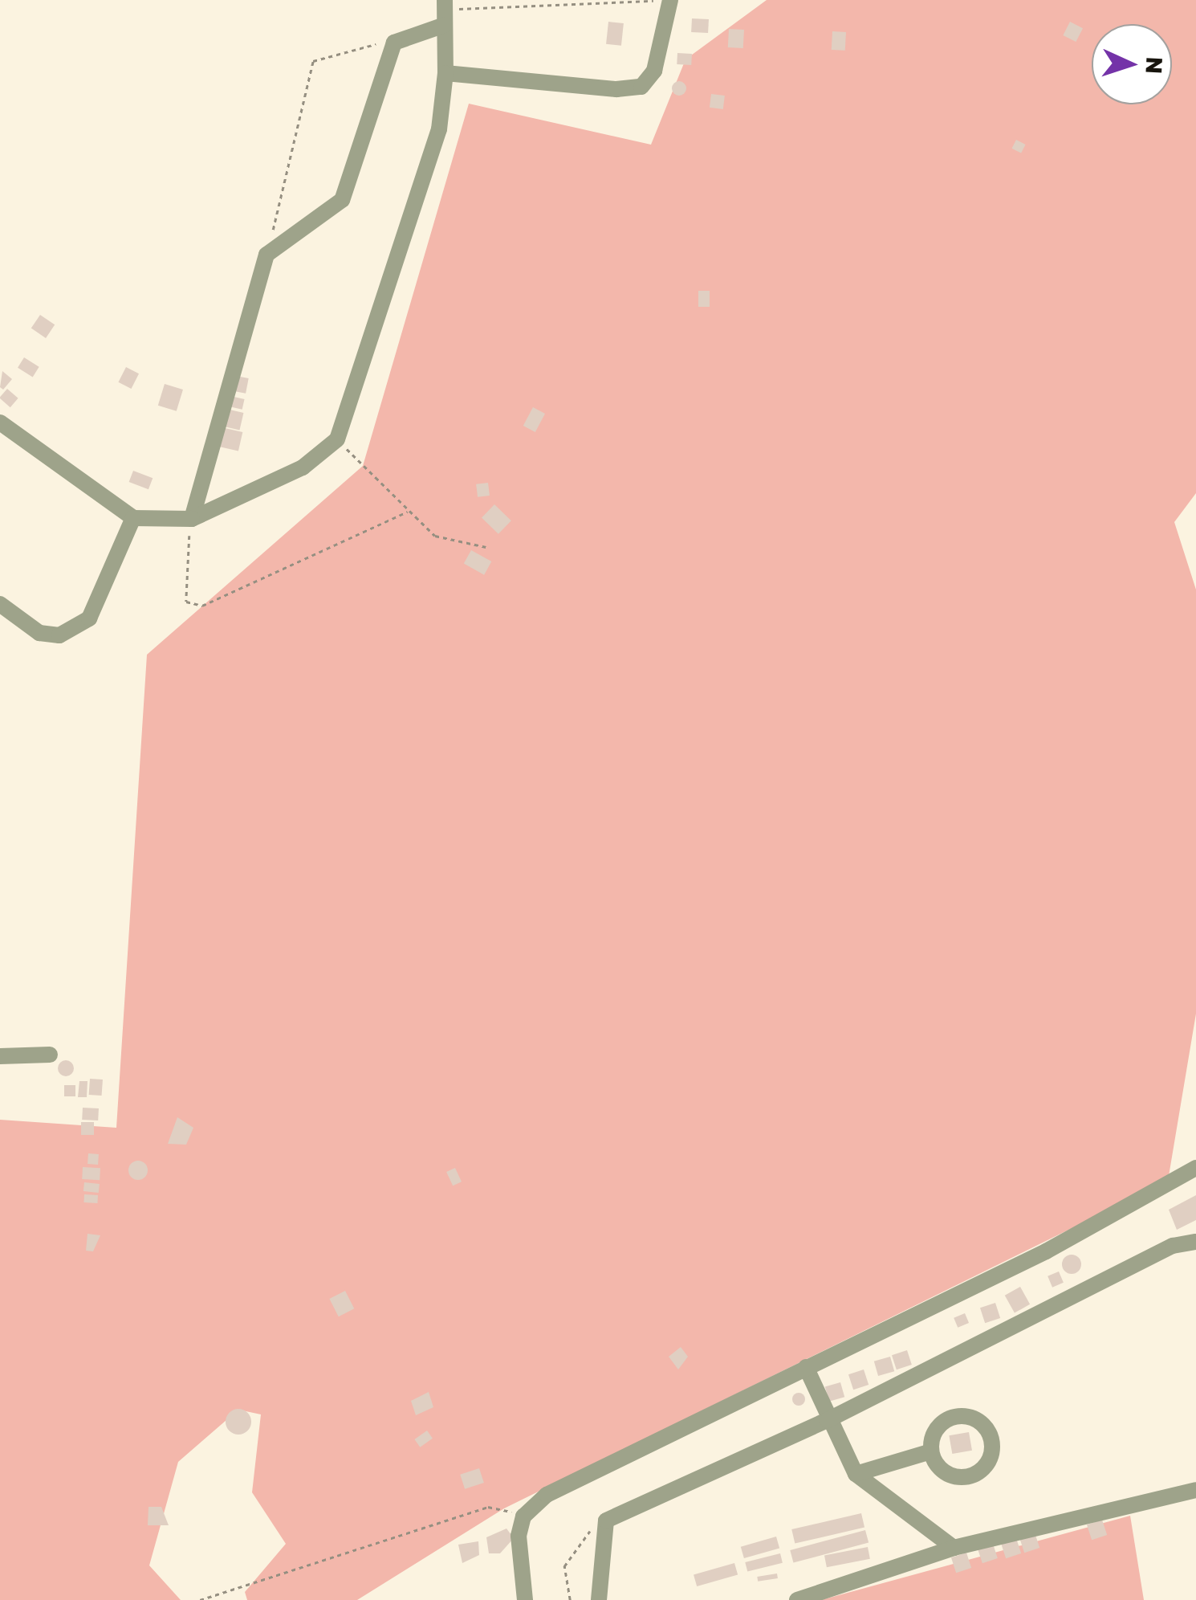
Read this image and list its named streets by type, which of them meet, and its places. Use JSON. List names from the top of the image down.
{
  "north": "right"
}
